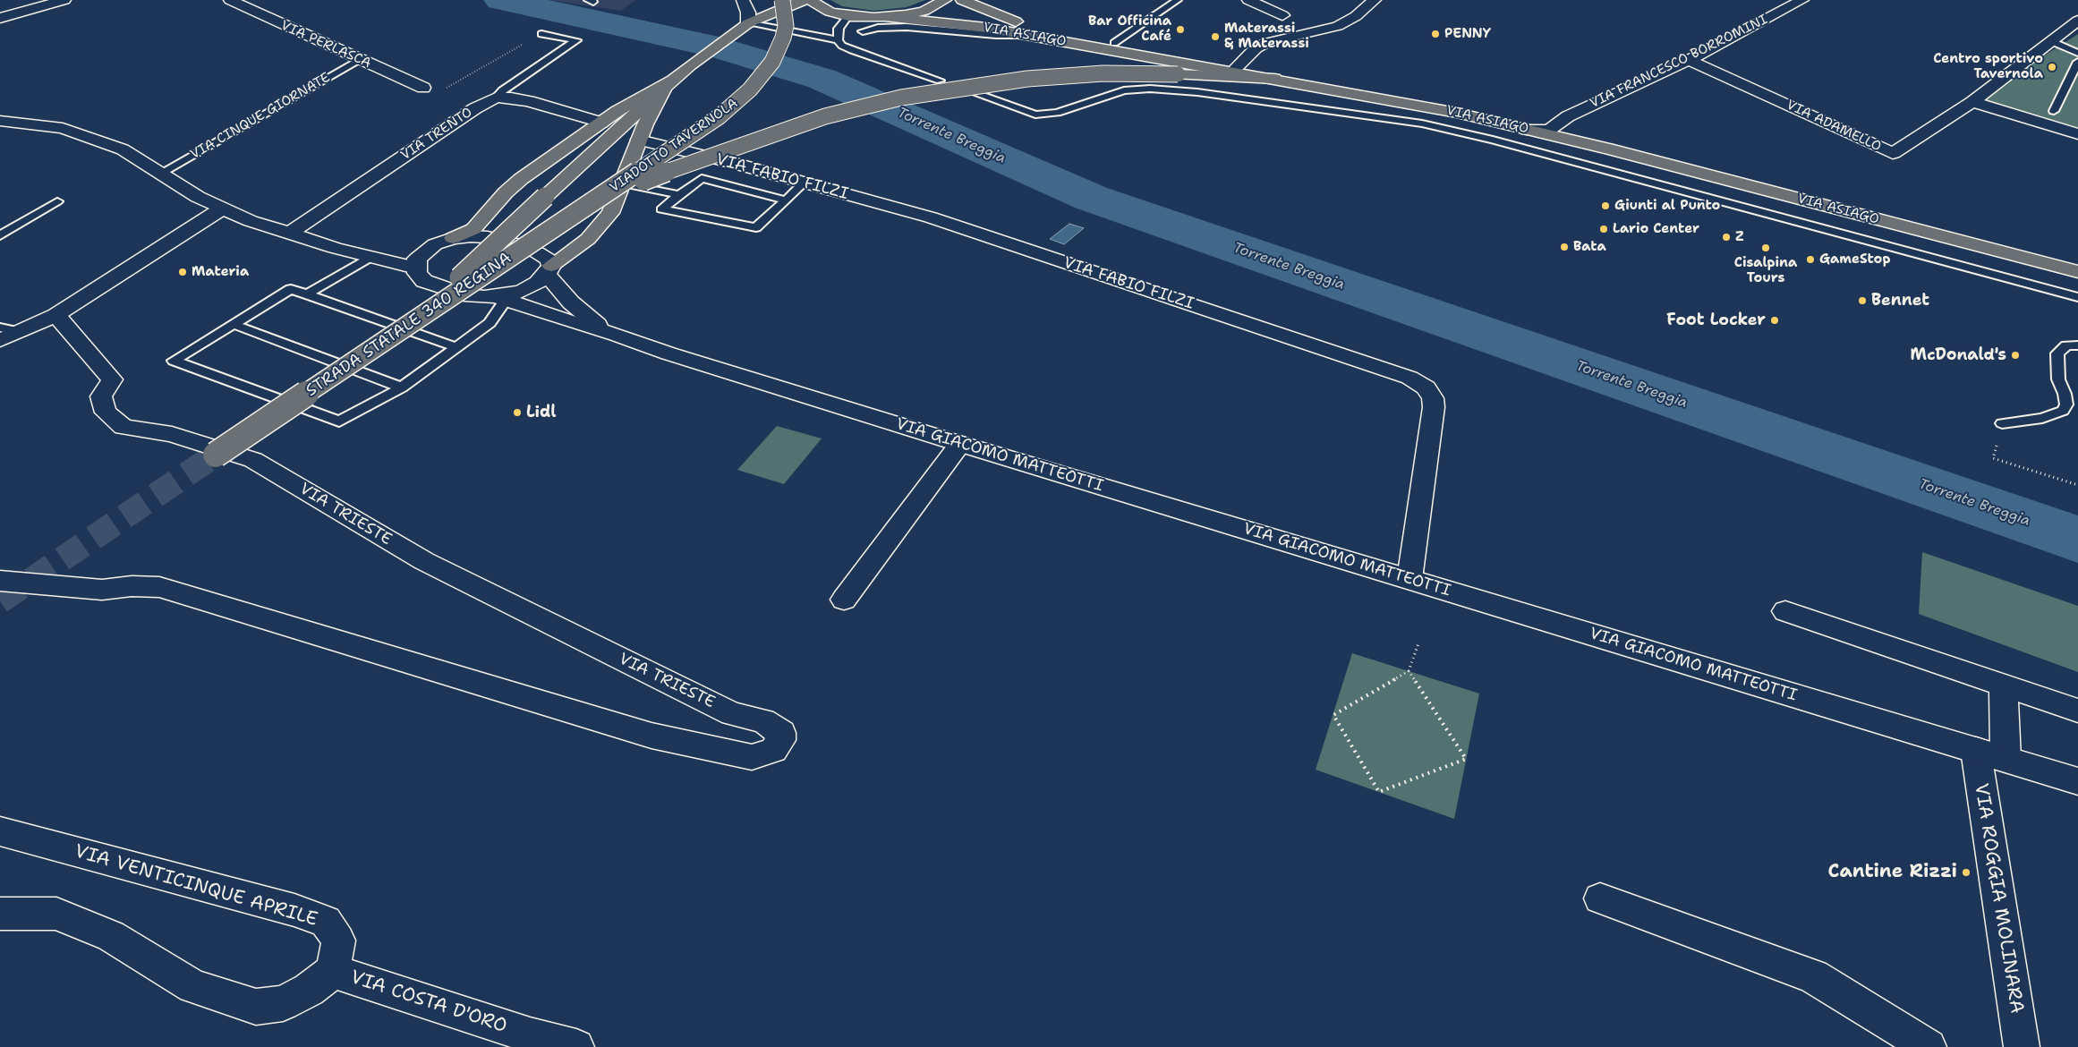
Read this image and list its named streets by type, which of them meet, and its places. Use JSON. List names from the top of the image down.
{
  "streets": {
    "main road": ["VIA ASIAGO", "VIADOTTO TAVERNOLA", "STRADA STATALE 340 REGINA"],
    "street": [
      "VIA PERLASCA",
      "VIA FRANCESCO BORROMINI",
      "VIA ADAMELLO",
      "VIA TRENTO",
      "VIA FABIO FILZI",
      "VIA GIACOMO MATTEOTTI",
      "VIA TRIESTE",
      "VIA VENTICINQUE APRILE",
      "VIA ROGGIA MOLINARA",
      "VIA COSTA D'ORO"
    ],
    "lane": ["VIA CINQUE GIORNATE"]
  },
  "crossings": [
    ["VIA ASIAGO", "VIA FRANCESCO BORROMINI"],
    ["VIA PERLASCA", "VIA CINQUE GIORNATE"],
    ["VIA FRANCESCO BORROMINI", "VIA ADAMELLO"],
    ["VIADOTTO TAVERNOLA", "STRADA STATALE 340 REGINA"],
    ["VIA FABIO FILZI", "VIA GIACOMO MATTEOTTI"],
    ["VIA GIACOMO MATTEOTTI", "VIA ROGGIA MOLINARA"],
    ["VIA VENTICINQUE APRILE", "VIA COSTA D'ORO"]
  ],
  "water": ["Torrente Breggia"],
  "places": [
    "Bar Officina Café",
    "PENNY",
    "Materassi & Materassi",
    "Centro sportivo Tavernola",
    "Giunti al Punto",
    "Lario Center",
    "Z",
    "Bata",
    "Cisalpina Tours",
    "GameStop",
    "Materia",
    "Bennet",
    "Foot Locker",
    "McDonald's",
    "Lidl",
    "Cantine Rizzi"
  ]
}
